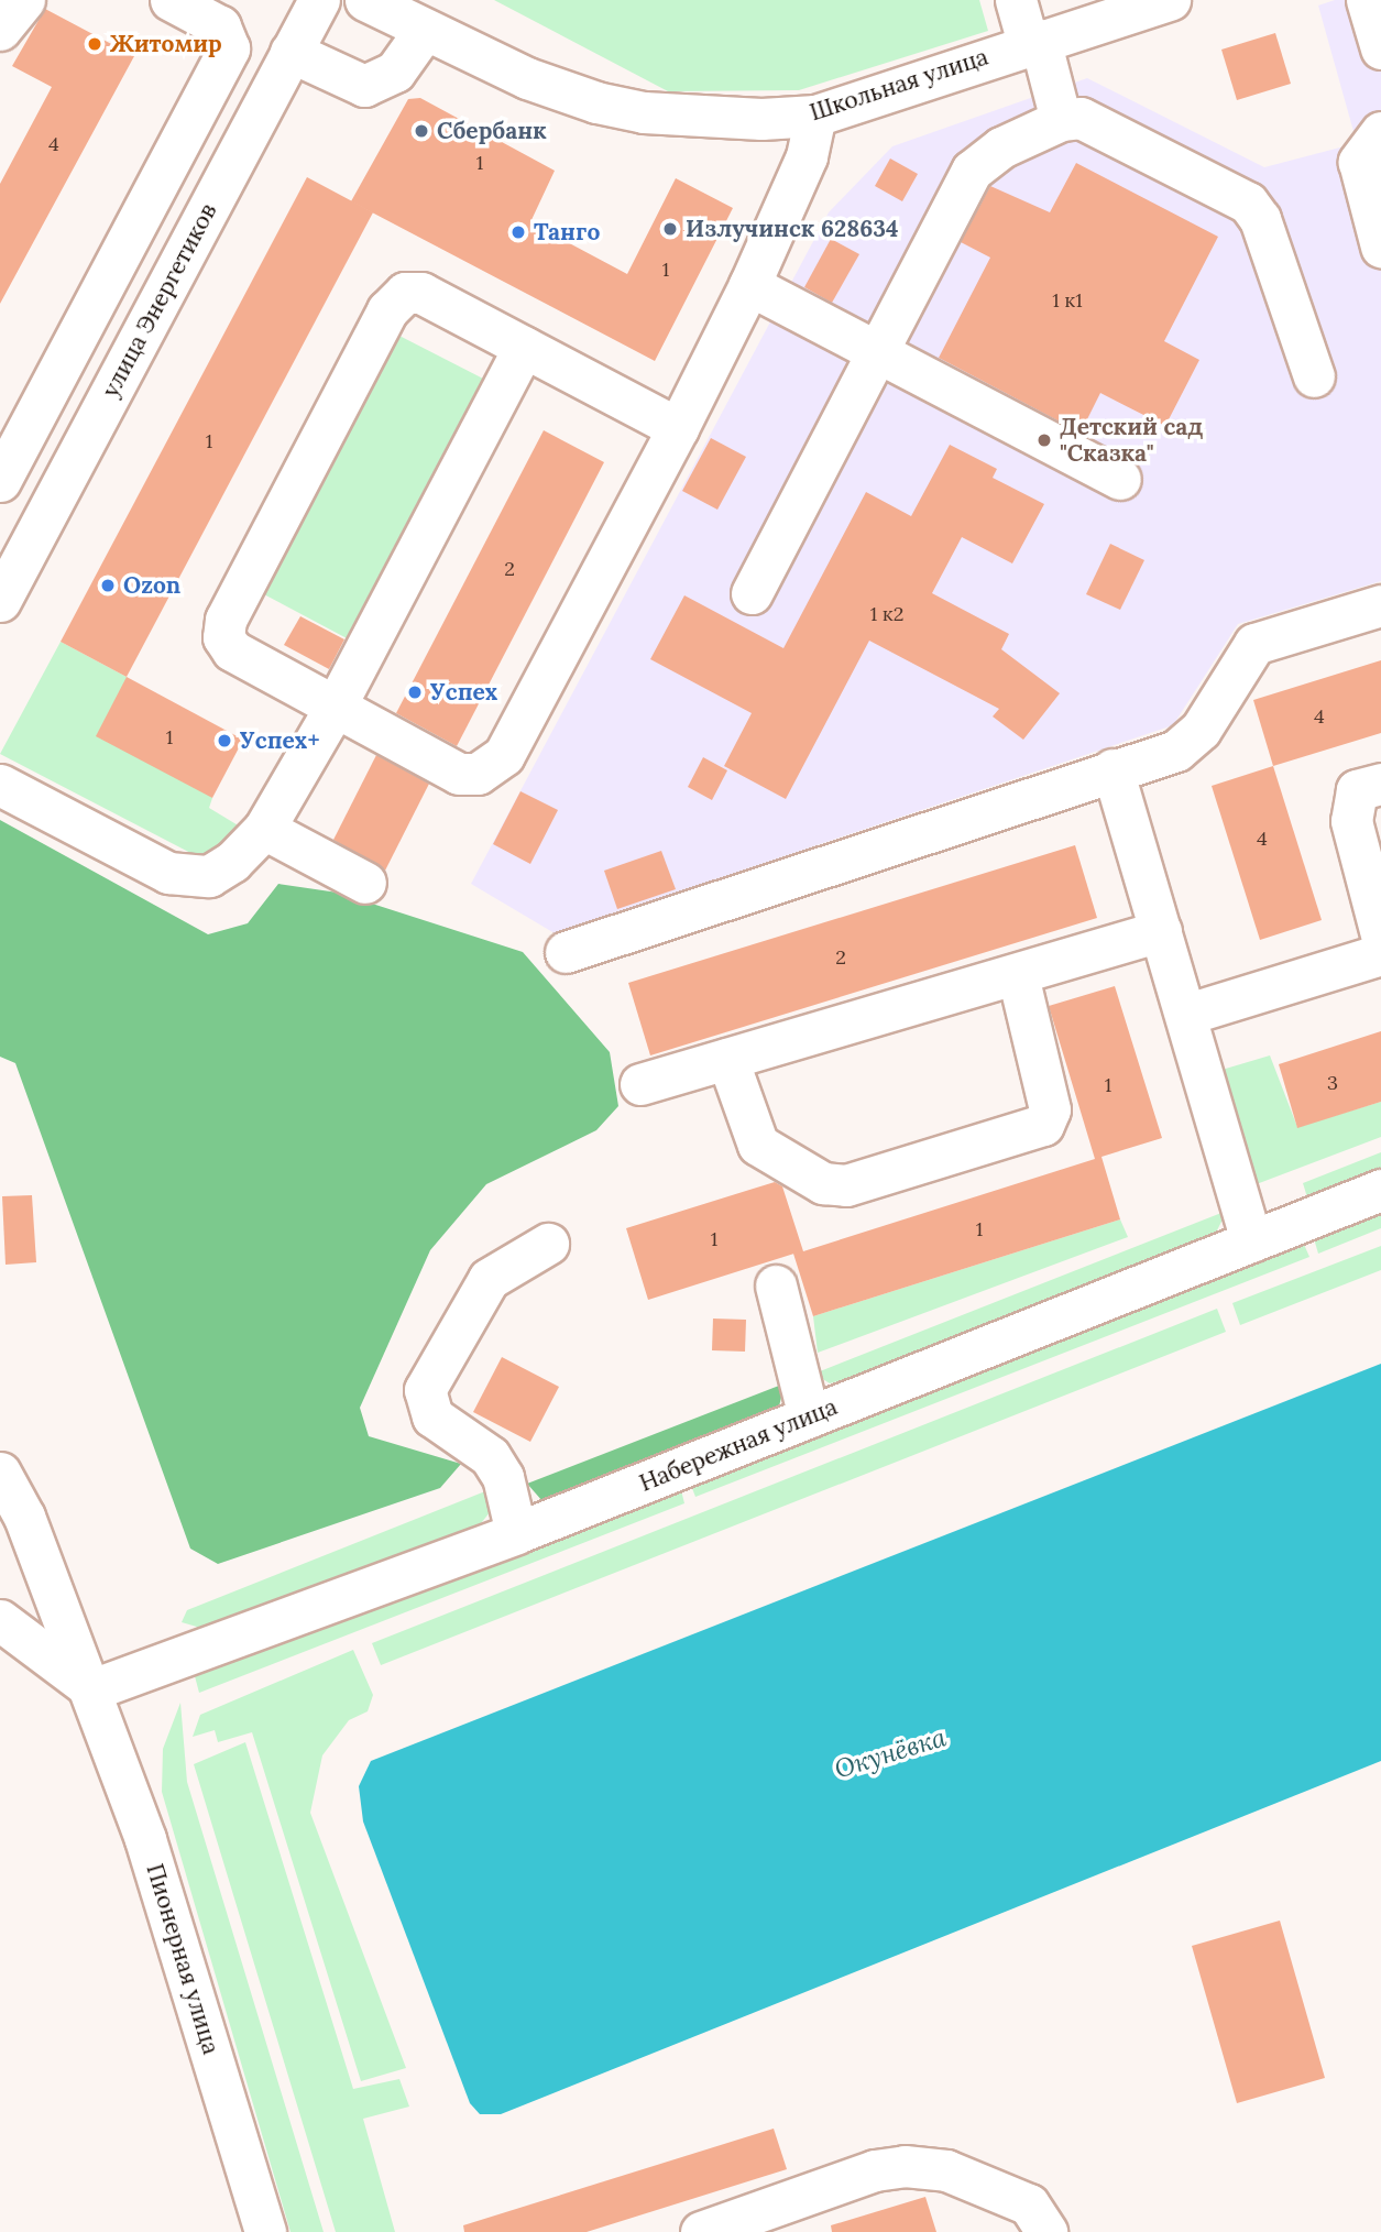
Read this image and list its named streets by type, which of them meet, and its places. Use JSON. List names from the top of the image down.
{
  "streets": {
    "street": [
      "Школьная улица",
      "улица Энергетиков",
      "Набережная улица",
      "Пионерная улица"
    ]
  },
  "crossings": [
    ["Набережная улица", "Пионерная улица"]
  ],
  "water": ["Окунёвка"],
  "places": [
    "Житомир",
    "Сбербанк",
    "Излучинск 628634",
    "Танго",
    "Детский сад \"Сказка\"",
    "Ozon",
    "Успех",
    "Успех+"
  ],
  "house_numbers": [
    "4",
    "1",
    "1",
    "1 к1",
    "1",
    "2",
    "1 к2",
    "4",
    "1",
    "4",
    "2",
    "3",
    "1",
    "1",
    "1"
  ]
}
